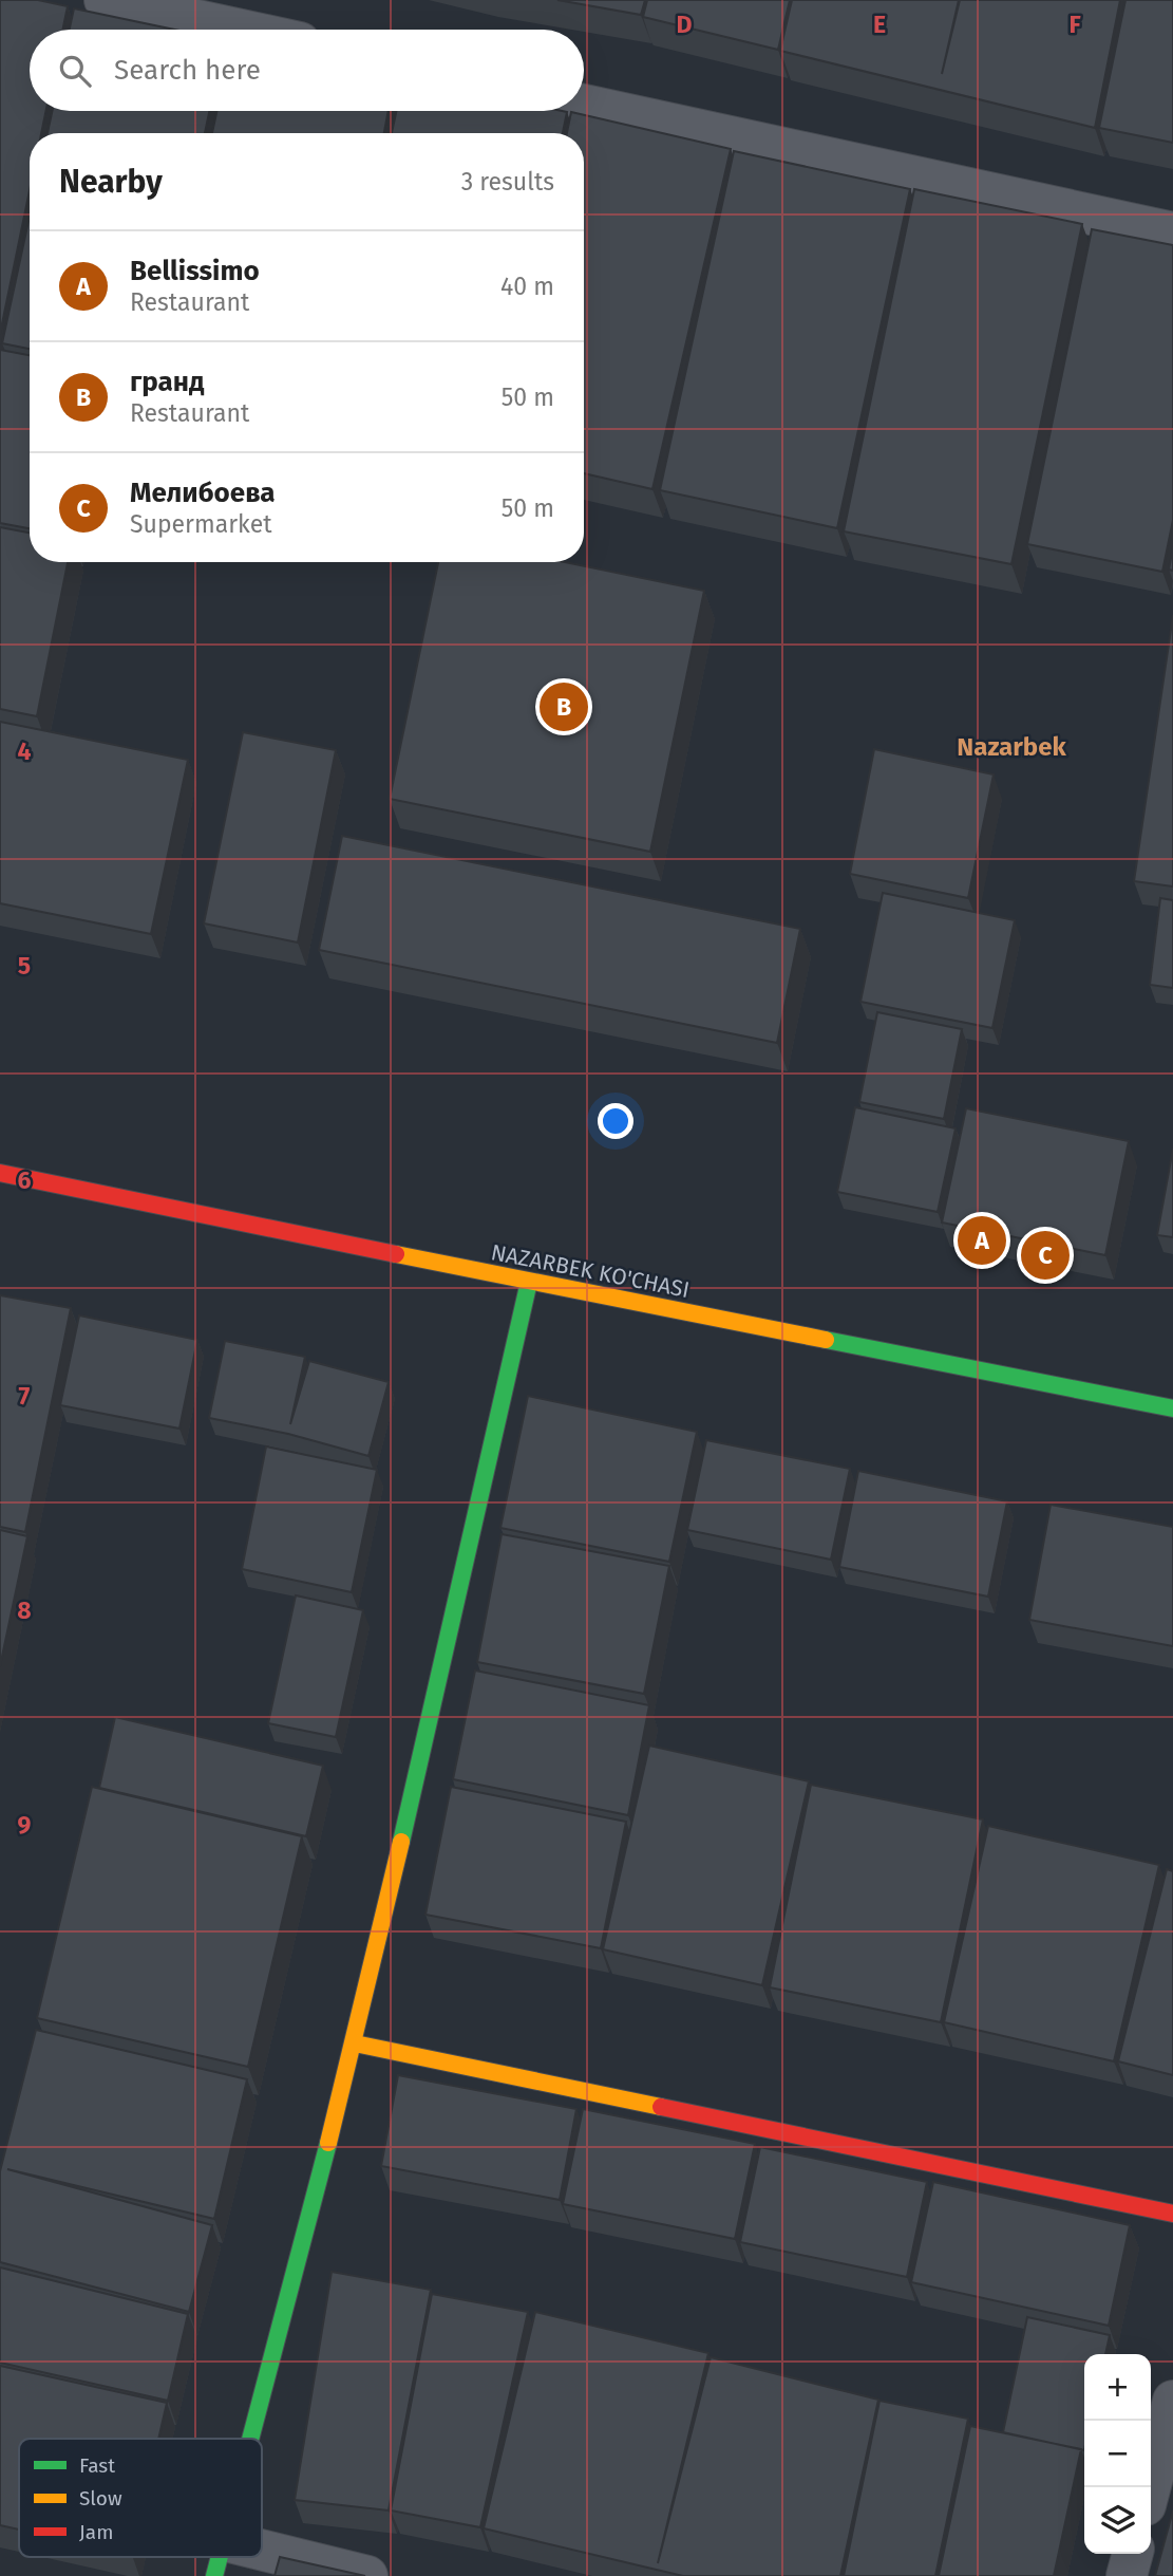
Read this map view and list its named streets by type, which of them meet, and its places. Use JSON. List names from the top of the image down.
{
  "streets": {
    "street": ["NAZARBEK KO'CHASI"]
  },
  "districts": ["Nazarbek"],
  "legend": ["Fast", "Slow", "Jam"],
  "page": {
    "search": "Search here",
    "heading": ["Nearby", "3 results"],
    "list": [
      {
        "mark": "A",
        "name": "Bellissimo",
        "note": "Restaurant",
        "value": "40 m"
      },
      {
        "mark": "B",
        "name": "гранд",
        "note": "Restaurant",
        "value": "50 m"
      },
      {
        "mark": "C",
        "name": "Мелибоева",
        "note": "Supermarket",
        "value": "50 m"
      }
    ],
    "pins": ["B", "A", "C"],
    "map_buttons": ["+", "−"]
  },
  "grid": {
    "columns": ["D", "E", "F"],
    "rows": [
      "4",
      "5",
      "6",
      "7",
      "8",
      "9"
    ]
  }
}
